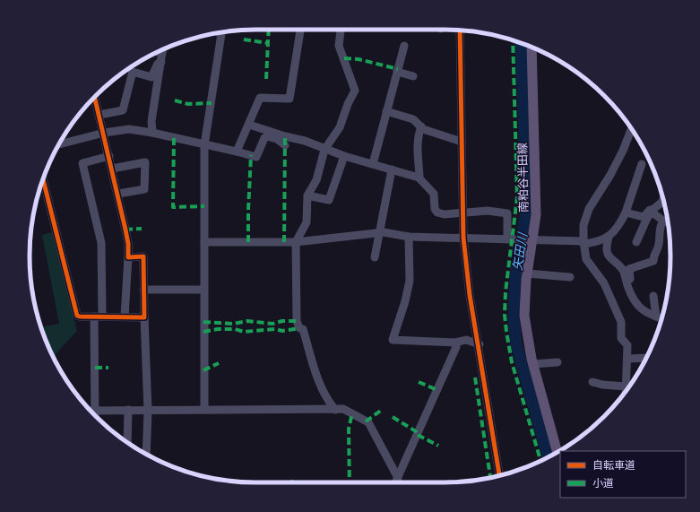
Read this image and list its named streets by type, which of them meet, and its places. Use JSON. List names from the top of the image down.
{
  "streets": {
    "main road": ["南粕谷半田線"]
  },
  "water": ["矢田川"],
  "legend": ["自転車道", "小道"]
}
